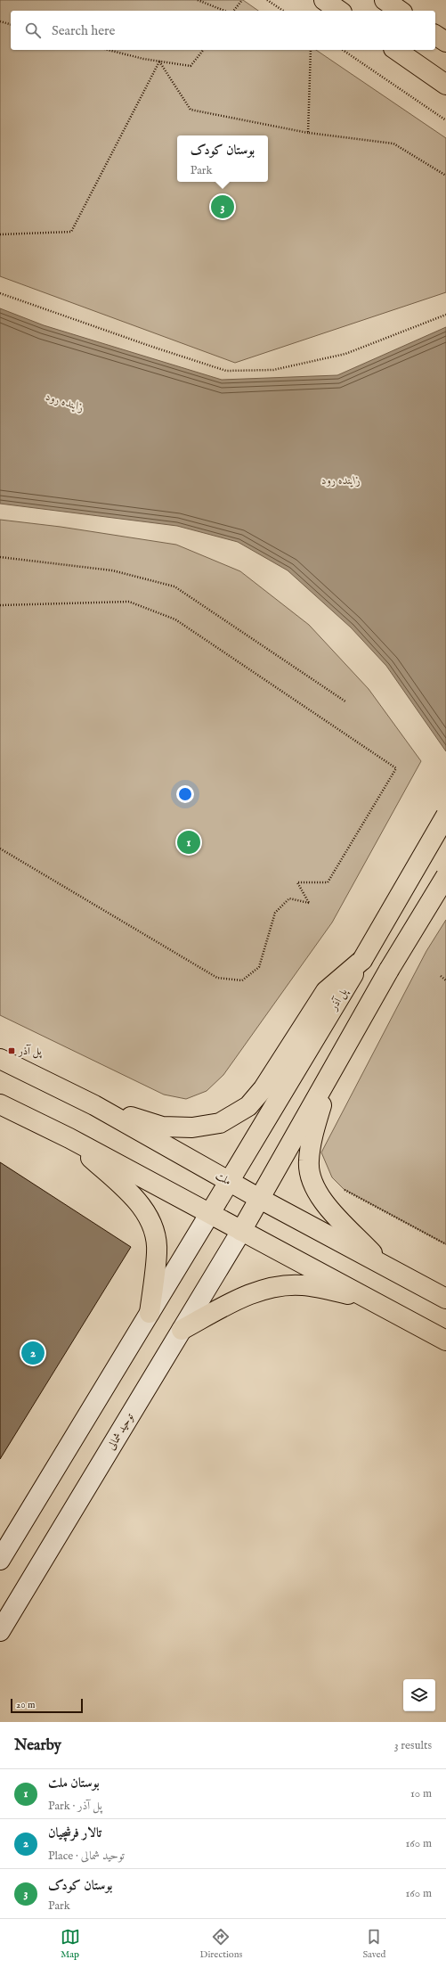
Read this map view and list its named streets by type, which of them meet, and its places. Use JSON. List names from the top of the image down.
{
  "streets": {
    "main road": ["پل آذر", "ملت", "توحید شمالی"]
  },
  "crossings": [
    ["پل آذر", "ملت"]
  ],
  "water": ["زاینده رود"],
  "places": {
    "transit": ["پل آذر"]
  },
  "scale_bar": "20 m",
  "page": {
    "search": "Search here",
    "popup": ["بوستان کودک", "Park"],
    "pins": ["3", "1", "2"],
    "scale": "20 m",
    "heading": ["Nearby", "3 results"],
    "list": [
      {
        "mark": "1",
        "name": "بوستان ملت",
        "note": "Park · پل آذر",
        "value": "10 m"
      },
      {
        "mark": "2",
        "name": "تالار فرشچیان",
        "note": "Place · توحید شمالی",
        "value": "160 m"
      },
      {
        "mark": "3",
        "name": "بوستان کودک",
        "note": "Park",
        "value": "160 m"
      }
    ],
    "nav": ["Map", "Directions", "Saved"]
  }
}
